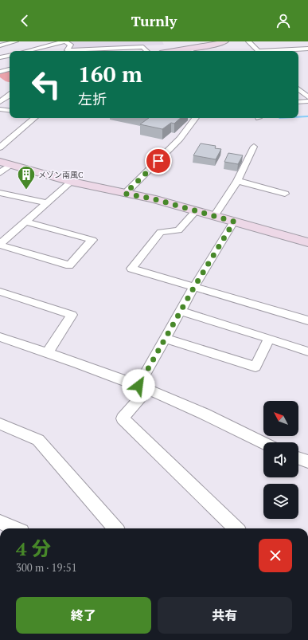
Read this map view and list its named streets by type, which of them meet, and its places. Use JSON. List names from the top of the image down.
{
  "places": {
    "building": ["メゾン南風C"]
  },
  "north": "top left",
  "page": {
    "header": "Turnly",
    "turn": ["160 m", "左折"],
    "heading": ["4 分", "300 m · 19:51"],
    "buttons": ["終了", "共有"]
  }
}
